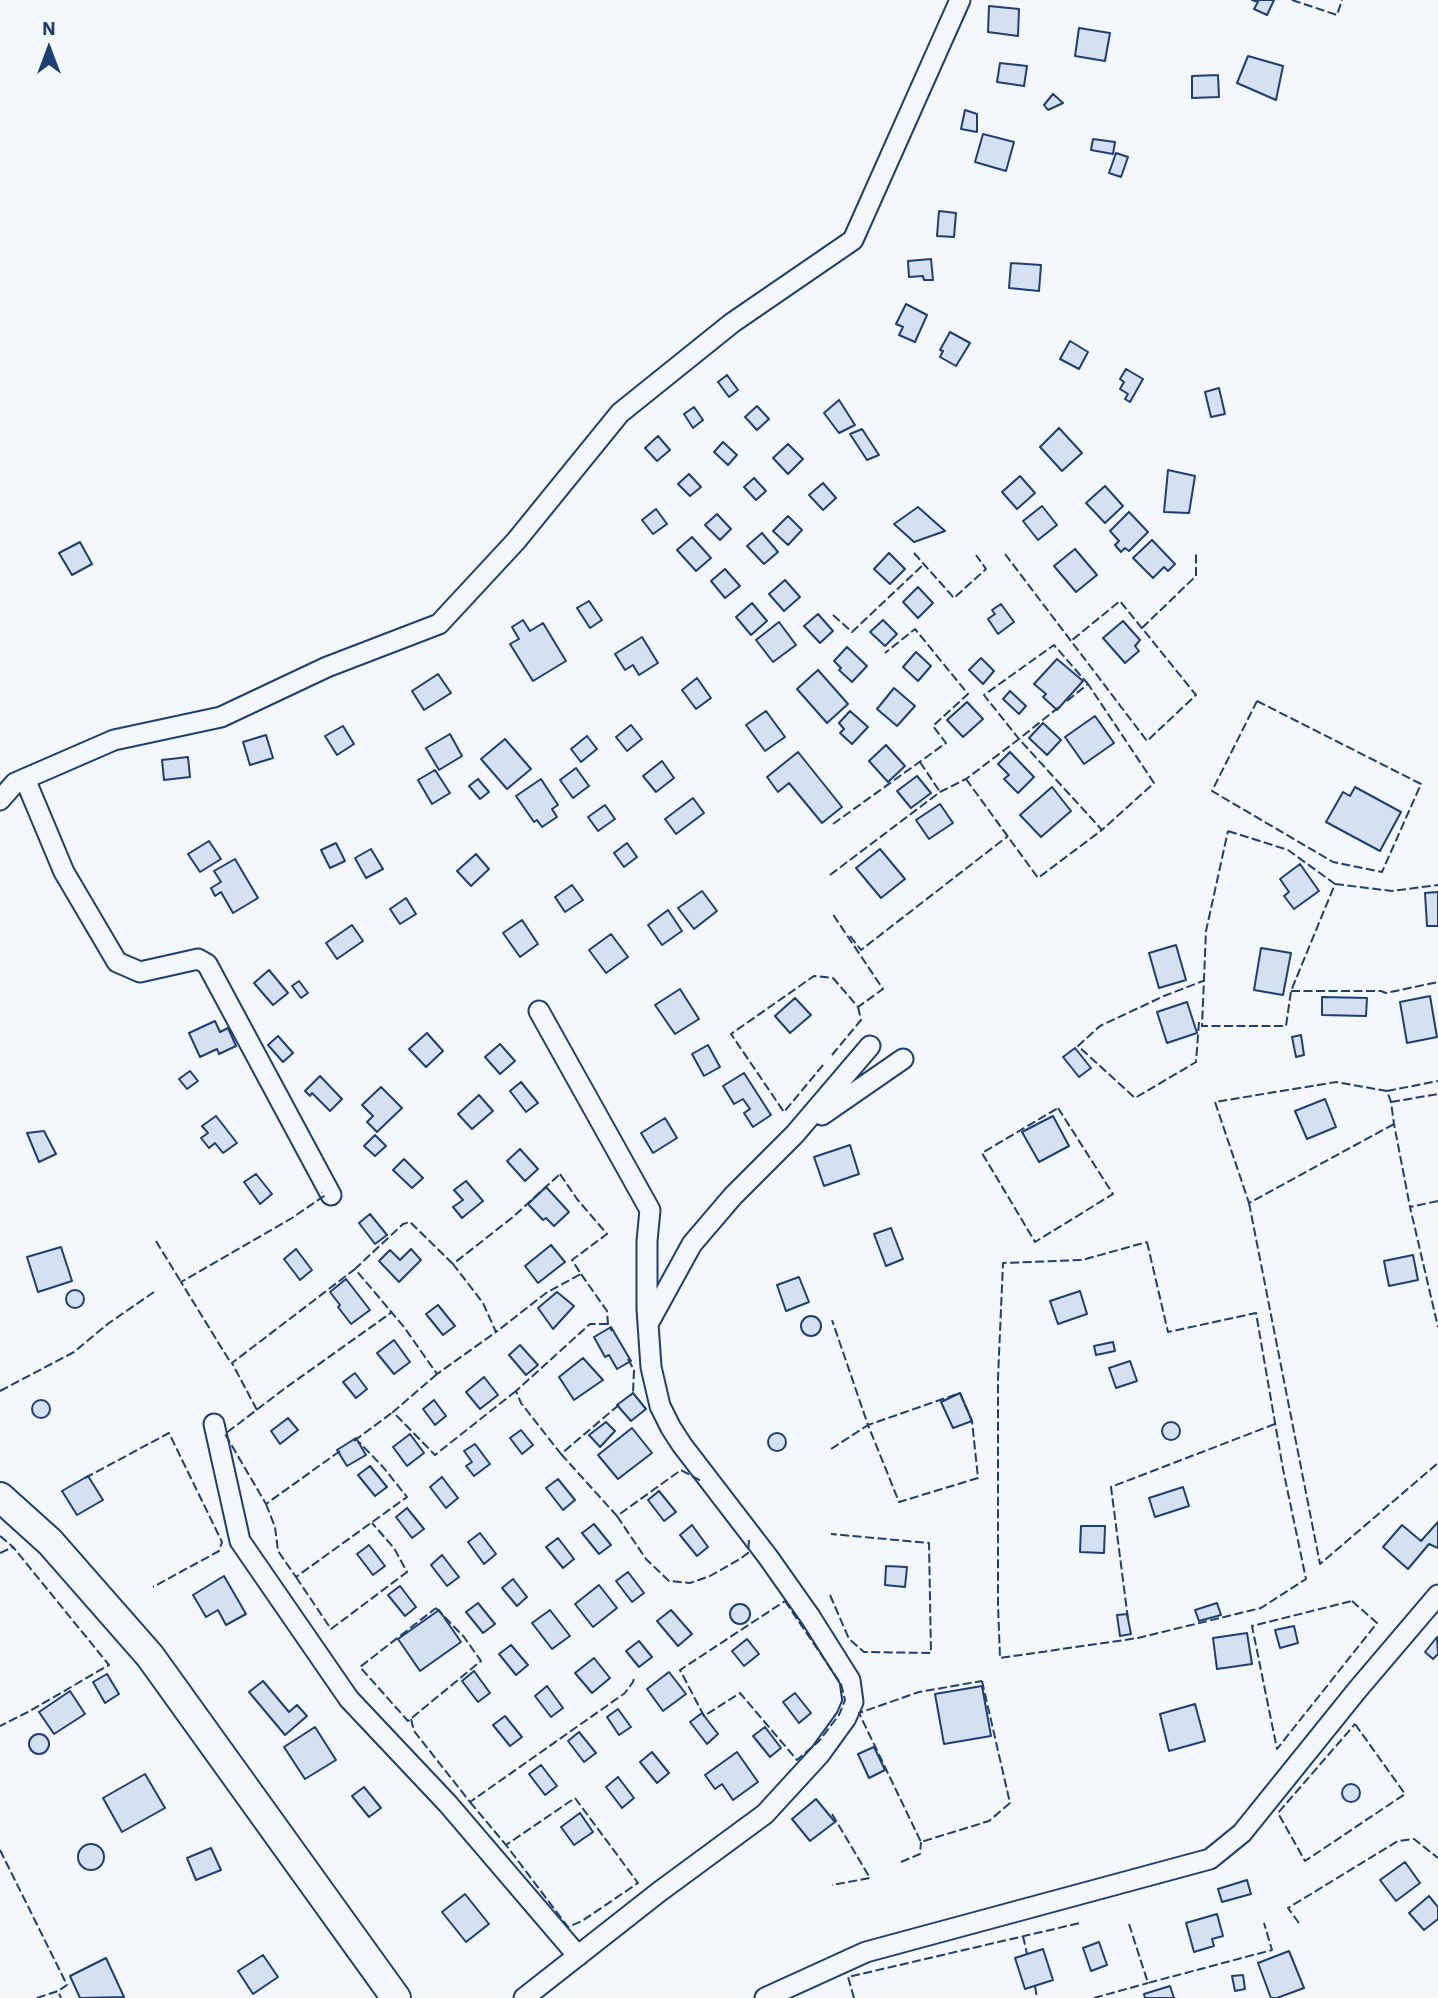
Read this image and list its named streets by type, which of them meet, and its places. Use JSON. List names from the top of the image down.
{
  "north": "top"
}
